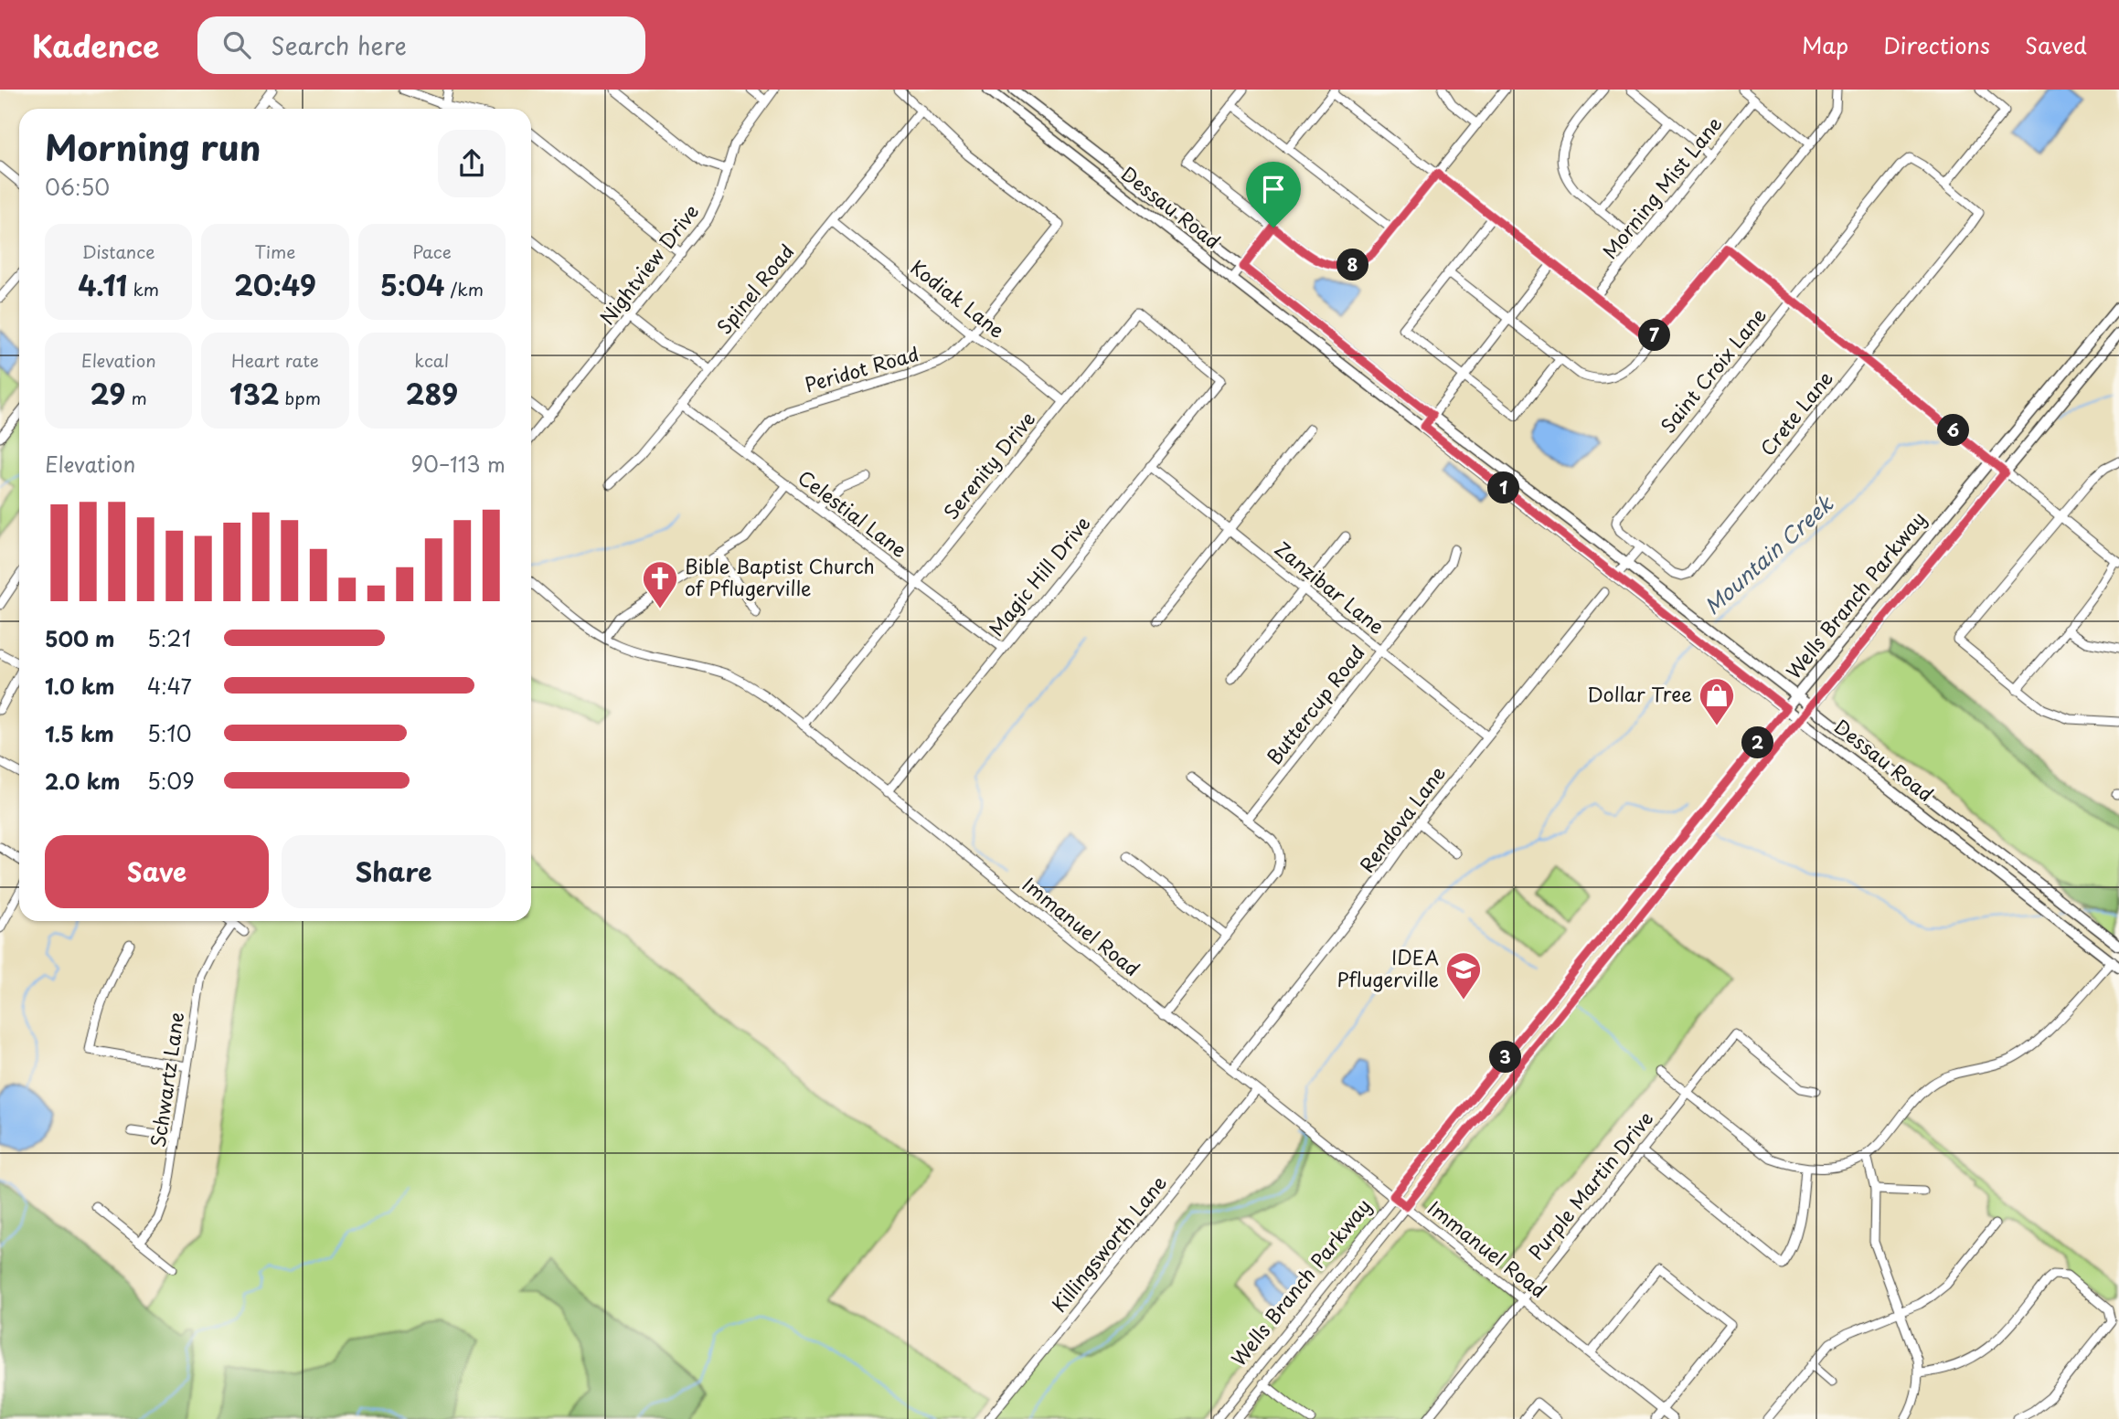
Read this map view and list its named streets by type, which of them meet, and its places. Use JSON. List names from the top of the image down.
{
  "streets": {
    "main road": ["Dessau Road", "Wells Branch Parkway"],
    "street": [
      "Morning Mist Lane",
      "Nightview Drive",
      "Spinel Road",
      "Kodiak Lane",
      "Peridot Road",
      "Saint Croix Lane",
      "Crete Lane",
      "Serenity Drive",
      "Celestial Lane",
      "Magic Hill Drive",
      "Zanzibar Lane",
      "Buttercup Road",
      "Rendova Lane",
      "Immanuel Road",
      "Schwartz Lane",
      "Purple Martin Drive",
      "Killingsworth Lane"
    ]
  },
  "crossings": [
    ["Dessau Road", "Wells Branch Parkway"],
    ["Spinel Road", "Kodiak Lane"],
    ["Spinel Road", "Peridot Road"],
    ["Spinel Road", "Celestial Lane"],
    ["Kodiak Lane", "Peridot Road"],
    ["Kodiak Lane", "Serenity Drive"],
    ["Peridot Road", "Celestial Lane"],
    ["Saint Croix Lane", "Crete Lane"],
    ["Serenity Drive", "Celestial Lane"],
    ["Serenity Drive", "Magic Hill Drive"],
    ["Serenity Drive", "Immanuel Road"],
    ["Celestial Lane", "Magic Hill Drive"],
    ["Magic Hill Drive", "Zanzibar Lane"],
    ["Magic Hill Drive", "Immanuel Road"],
    ["Zanzibar Lane", "Buttercup Road"],
    ["Zanzibar Lane", "Rendova Lane"],
    ["Wells Branch Parkway", "Immanuel Road"],
    ["Rendova Lane", "Immanuel Road"],
    ["Immanuel Road", "Purple Martin Drive"],
    ["Immanuel Road", "Killingsworth Lane"]
  ],
  "water": ["Mountain Creek"],
  "places": {
    "church": ["Bible Baptist Church of Pflugerville"],
    "shop": ["Dollar Tree"],
    "school or university": ["IDEA Pflugerville"]
  },
  "page": {
    "header": "Kadence",
    "search": "Search here",
    "nav": ["Map", "Directions", "Saved"],
    "heading": ["Morning run", "06:50"],
    "stats": [
      ["Distance", "4.11 km"],
      ["Time", "20:49"],
      ["Pace", "5:04 /km"],
      ["Elevation", "29 m"],
      ["Heart rate", "132 bpm"],
      ["kcal", "289"]
    ],
    "pins": [
      "8",
      "7",
      "6",
      "1",
      "2",
      "3"
    ],
    "chart": ["Elevation", "90–113 m"],
    "list": [
      {
        "name": "500 m",
        "note": "5:21"
      },
      {
        "name": "1.0 km",
        "note": "4:47"
      },
      {
        "name": "1.5 km",
        "note": "5:10"
      },
      {
        "name": "2.0 km",
        "note": "5:09"
      }
    ],
    "buttons": ["Save", "Share"]
  }
}
